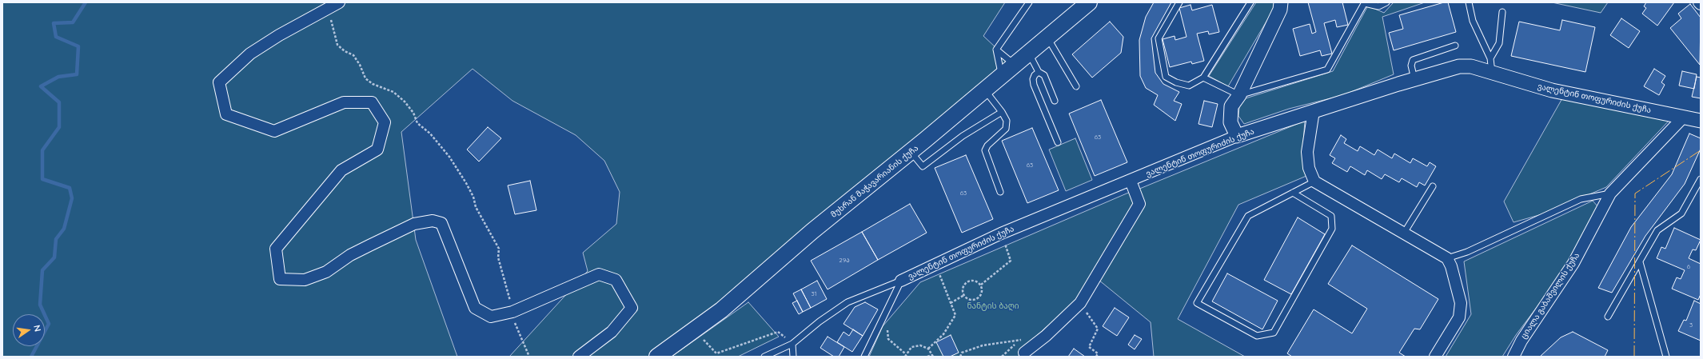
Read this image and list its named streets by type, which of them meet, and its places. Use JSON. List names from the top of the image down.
{
  "streets": {
    "main road": ["მუხრან მაჭავარიანის ქუჩა"],
    "street": ["ვალენტინ თოფურიძის ქუჩა", "ციალა გაბაშვილის ქუჩა"]
  },
  "crossings": [
    ["ვალენტინ თოფურიძის ქუჩა", "ციალა გაბაშვილის ქუჩა"]
  ],
  "parks": ["ნანტის ბაღი"],
  "house_numbers": [
    "63",
    "63",
    "63",
    "29ა",
    "6",
    "31",
    "3"
  ],
  "north": "right"
}
